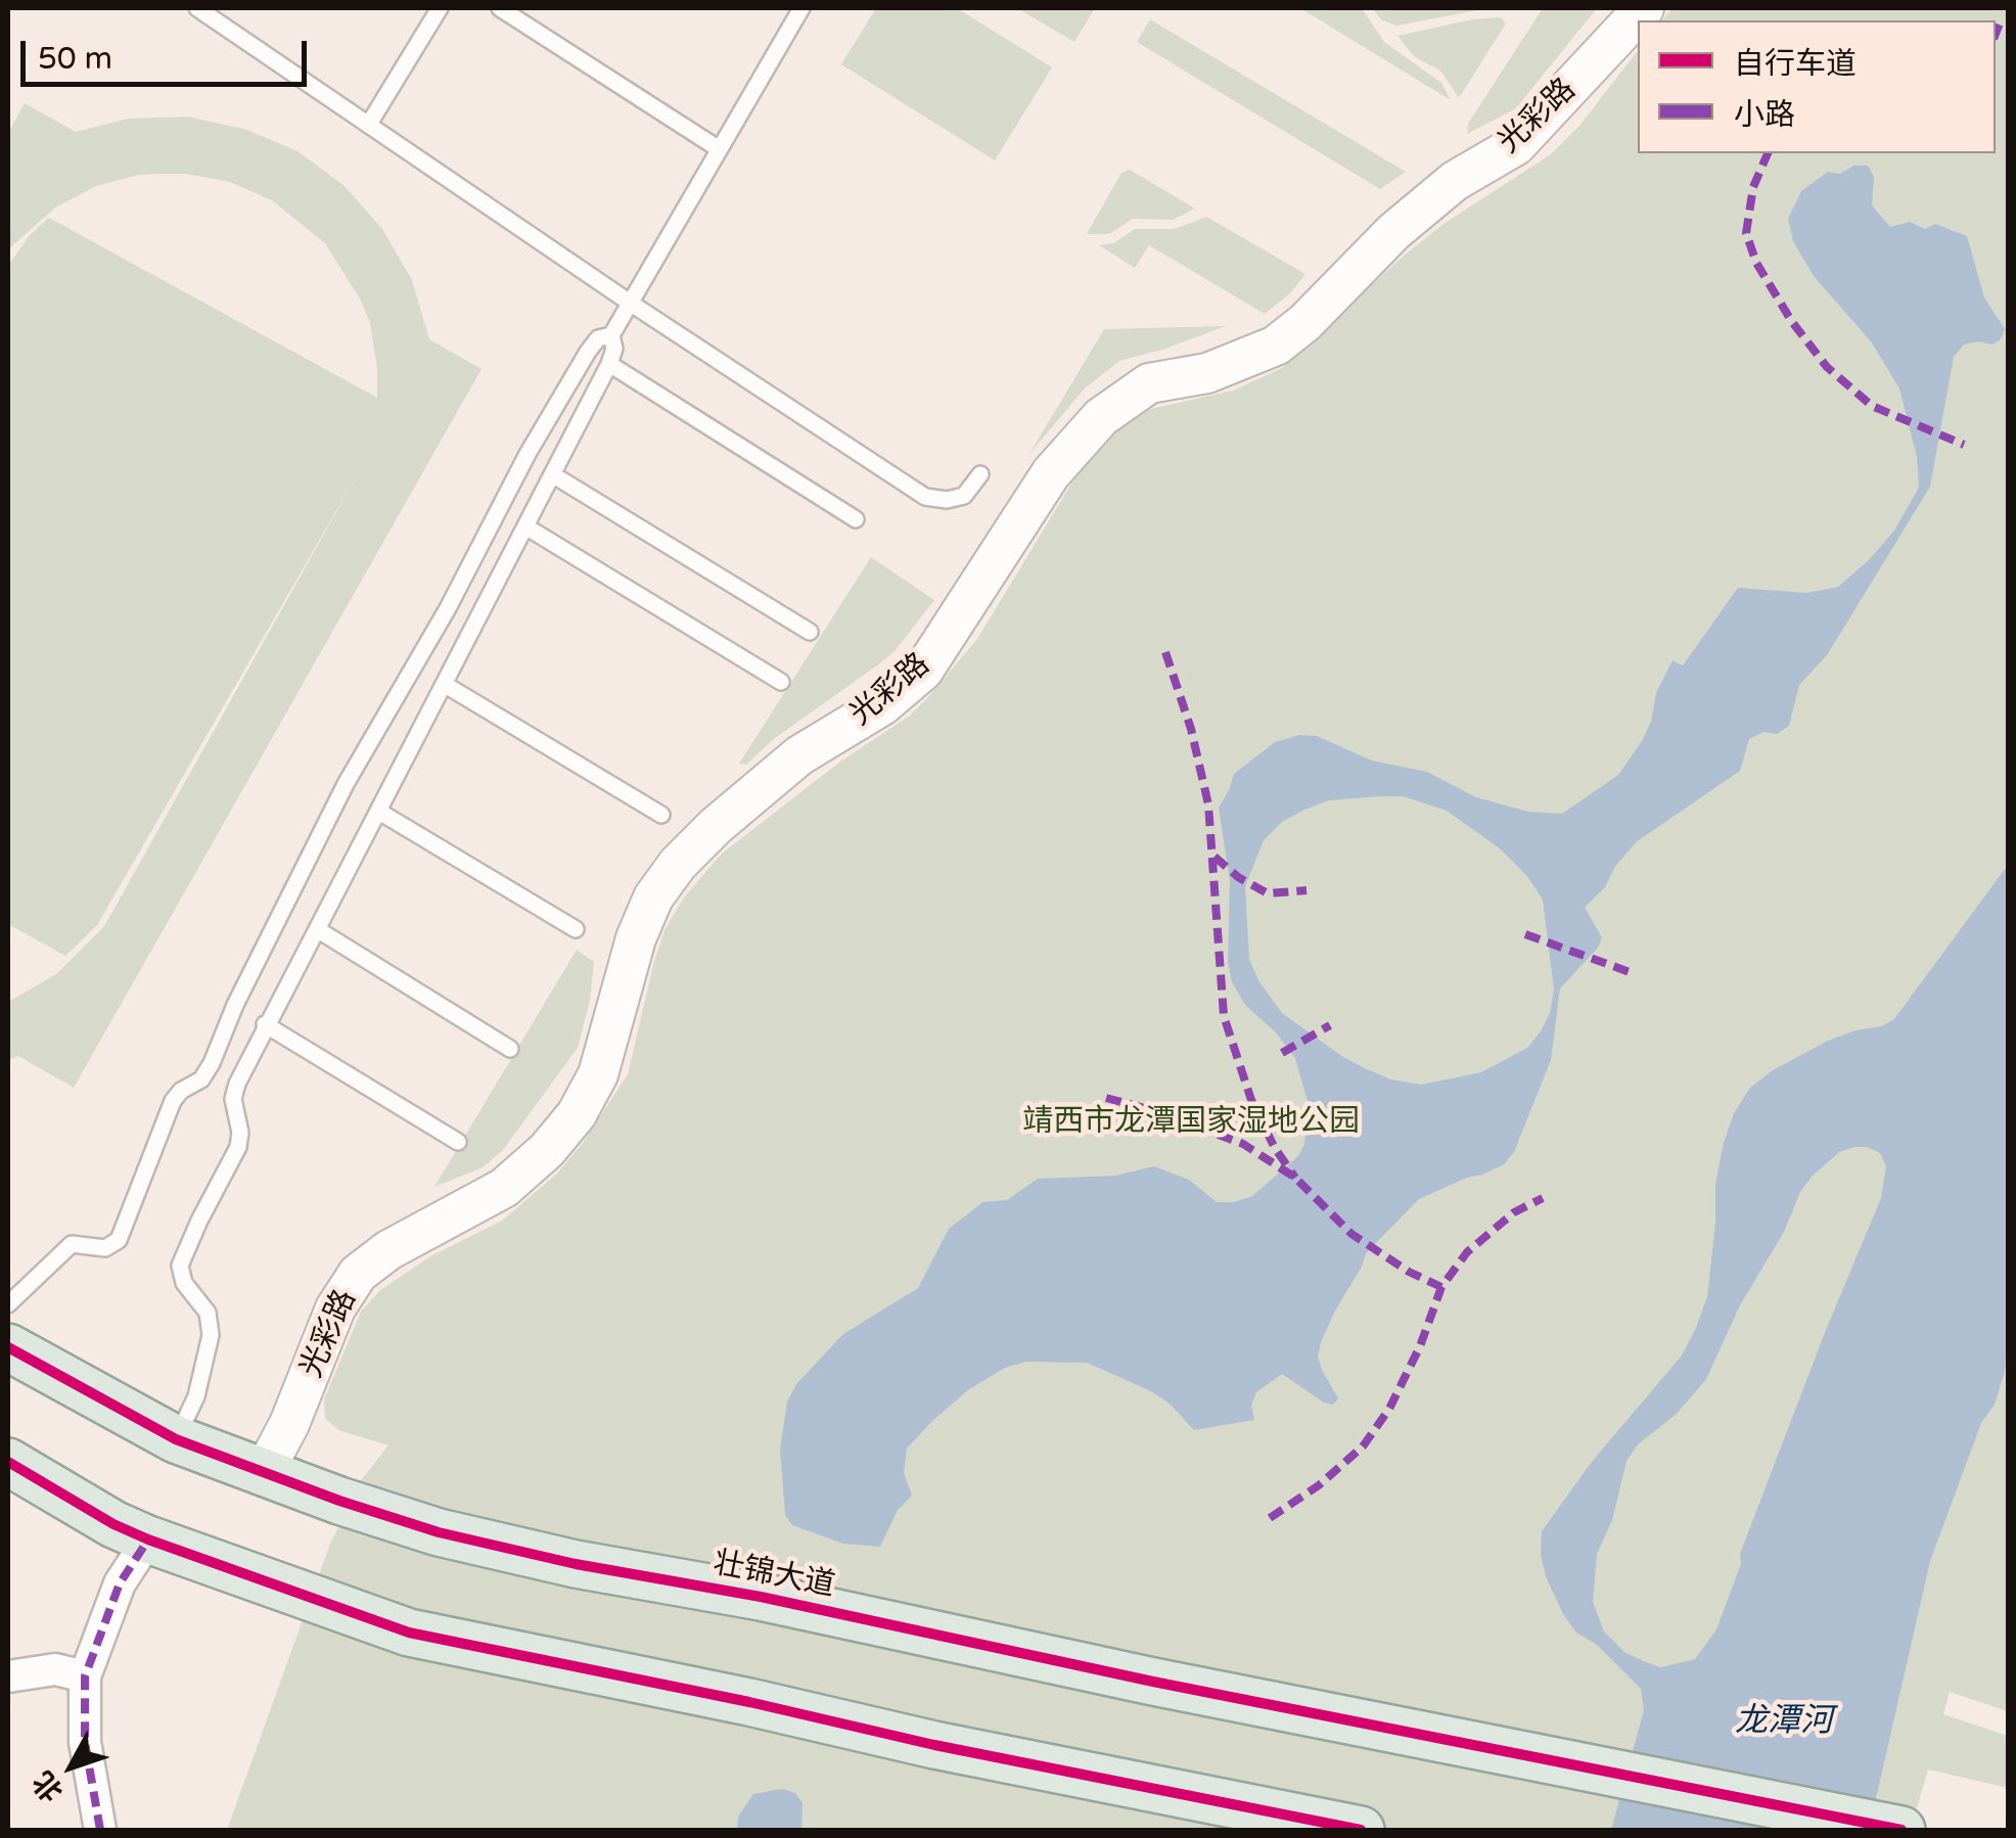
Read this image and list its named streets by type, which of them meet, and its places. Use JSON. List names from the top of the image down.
{
  "streets": {
    "main road": ["壮锦大道"],
    "street": ["光彩路"]
  },
  "crossings": [
    ["光彩路", "壮锦大道"]
  ],
  "water": ["龙潭河"],
  "parks": ["靖西市龙潭国家湿地公园"],
  "legend": ["自行车道", "小路"],
  "scale_bar": "50 m",
  "north": "bottom left"
}
